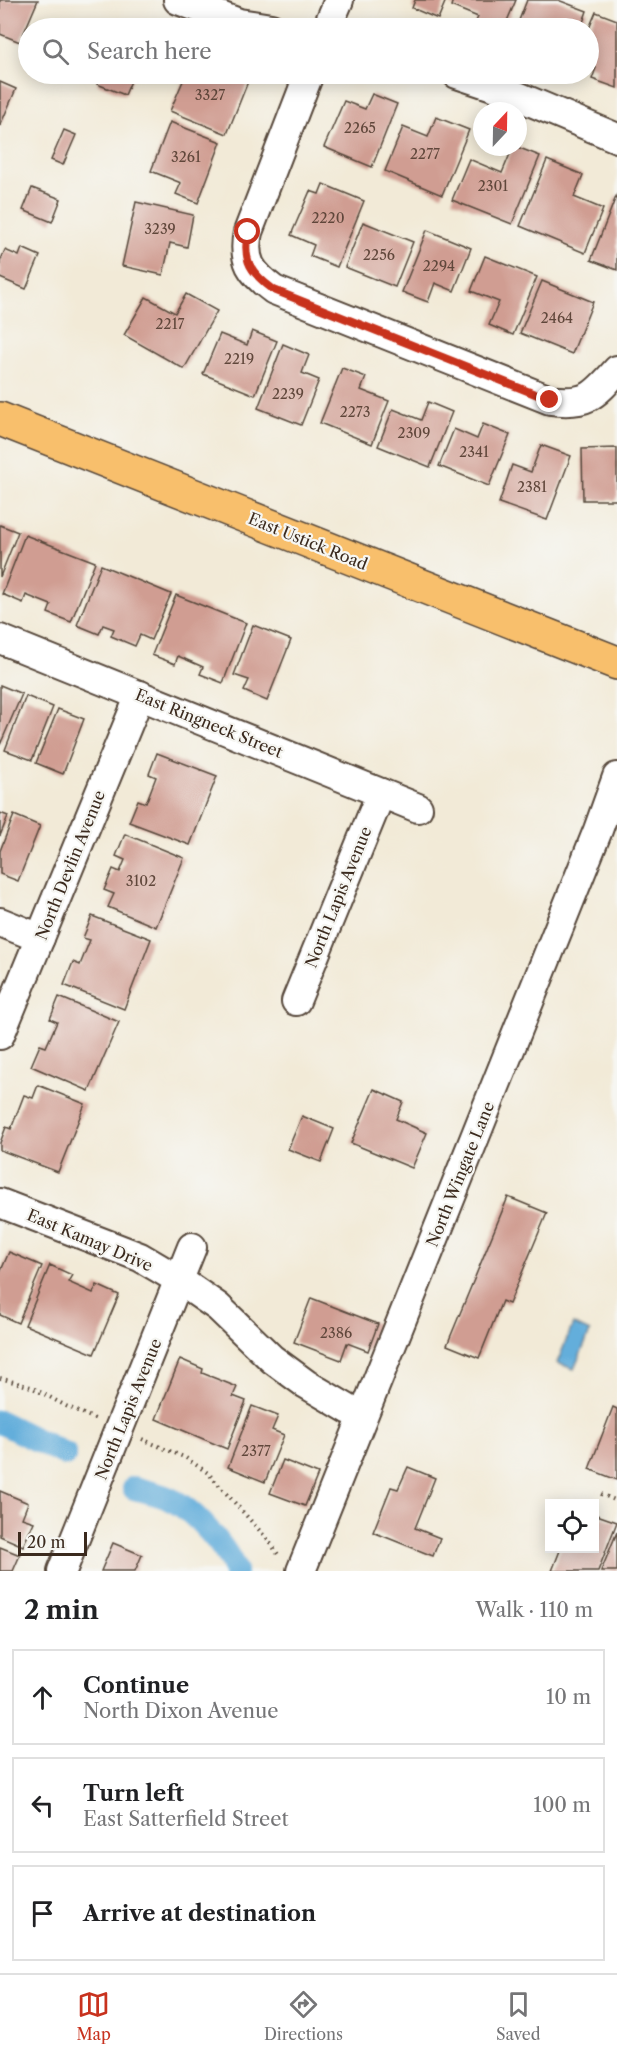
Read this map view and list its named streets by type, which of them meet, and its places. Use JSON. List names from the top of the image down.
{
  "streets": {
    "main road": ["East Ustick Road"],
    "street": [
      "East Ringneck Street",
      "North Devlin Avenue",
      "North Lapis Avenue",
      "North Wingate Lane",
      "East Kamay Drive"
    ]
  },
  "crossings": [
    ["East Ringneck Street", "North Devlin Avenue"],
    ["East Ringneck Street", "North Lapis Avenue"],
    ["North Lapis Avenue", "East Kamay Drive"]
  ],
  "house_numbers": [
    "3327",
    "2265",
    "2277",
    "3261",
    "2301",
    "2220",
    "3239",
    "2256",
    "2294",
    "2464",
    "2217",
    "2219",
    "2239",
    "2273",
    "2309",
    "2341",
    "2381",
    "3102",
    "2386",
    "2377"
  ],
  "scale_bar": "20 m",
  "north": "top",
  "page": {
    "search": "Search here",
    "scale": "20 m",
    "heading": ["2 min", "Walk · 110 m"],
    "list": [
      ["Continue", "North Dixon Avenue", "10 m"],
      ["Turn left", "East Satterfield Street", "100 m"],
      "Arrive at destination"
    ],
    "nav": ["Map", "Directions", "Saved"]
  }
}
